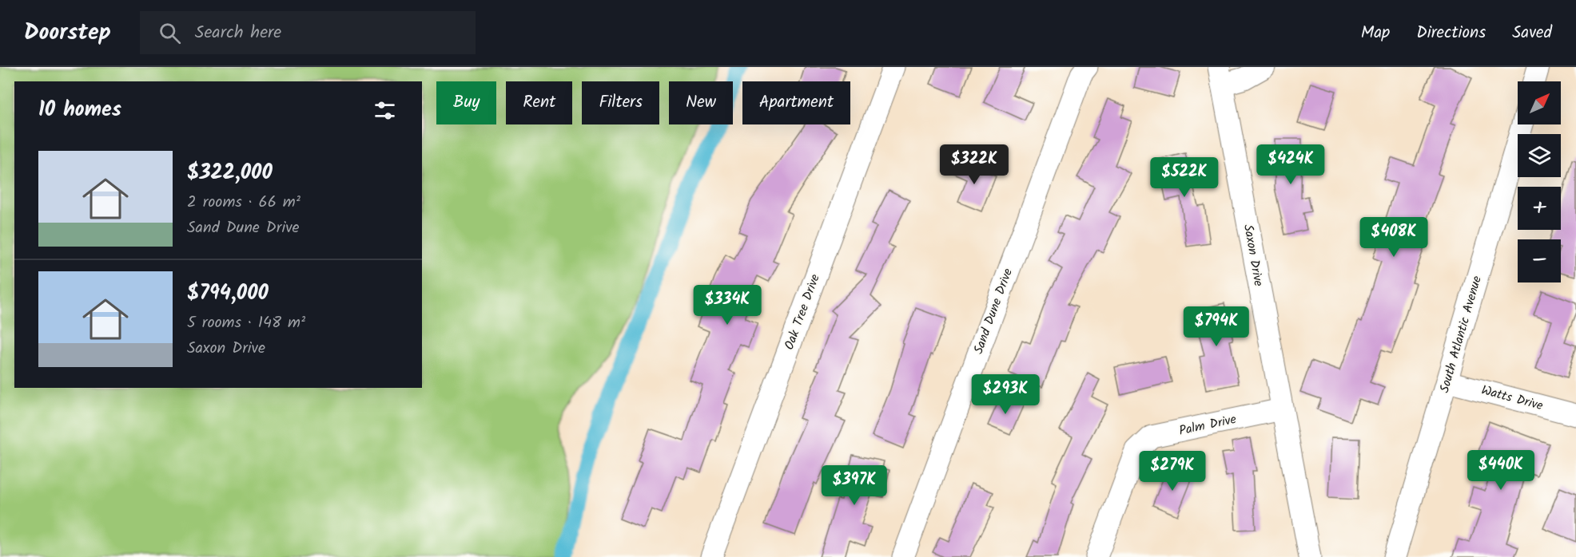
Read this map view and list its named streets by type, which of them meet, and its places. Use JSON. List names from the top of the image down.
{
  "streets": {
    "street": [
      "Saxon Drive",
      "Sand Dune Drive",
      "Oak Tree Drive",
      "South Atlantic Avenue",
      "Watts Drive",
      "Palm Drive"
    ]
  },
  "crossings": [
    ["Saxon Drive", "Palm Drive"],
    ["South Atlantic Avenue", "Watts Drive"]
  ],
  "north": "top right",
  "page": {
    "header": "Doorstep",
    "search": "Search here",
    "nav": ["Map", "Directions", "Saved"],
    "map_buttons": ["+", "−"],
    "chip": [
      "Buy",
      "Rent",
      "Filters",
      "New",
      "Apartment"
    ],
    "heading": "10 homes",
    "list": [
      {
        "name": "$322,000",
        "note": "2 rooms · 66 m² · Sand Dune Drive"
      },
      {
        "name": "$794,000",
        "note": "5 rooms · 148 m² · Saxon Drive"
      }
    ],
    "price": [
      "$322K",
      "$424K",
      "$522K",
      "$408K",
      "$334K",
      "$794K",
      "$293K",
      "$440K",
      "$279K",
      "$397K"
    ]
  }
}
